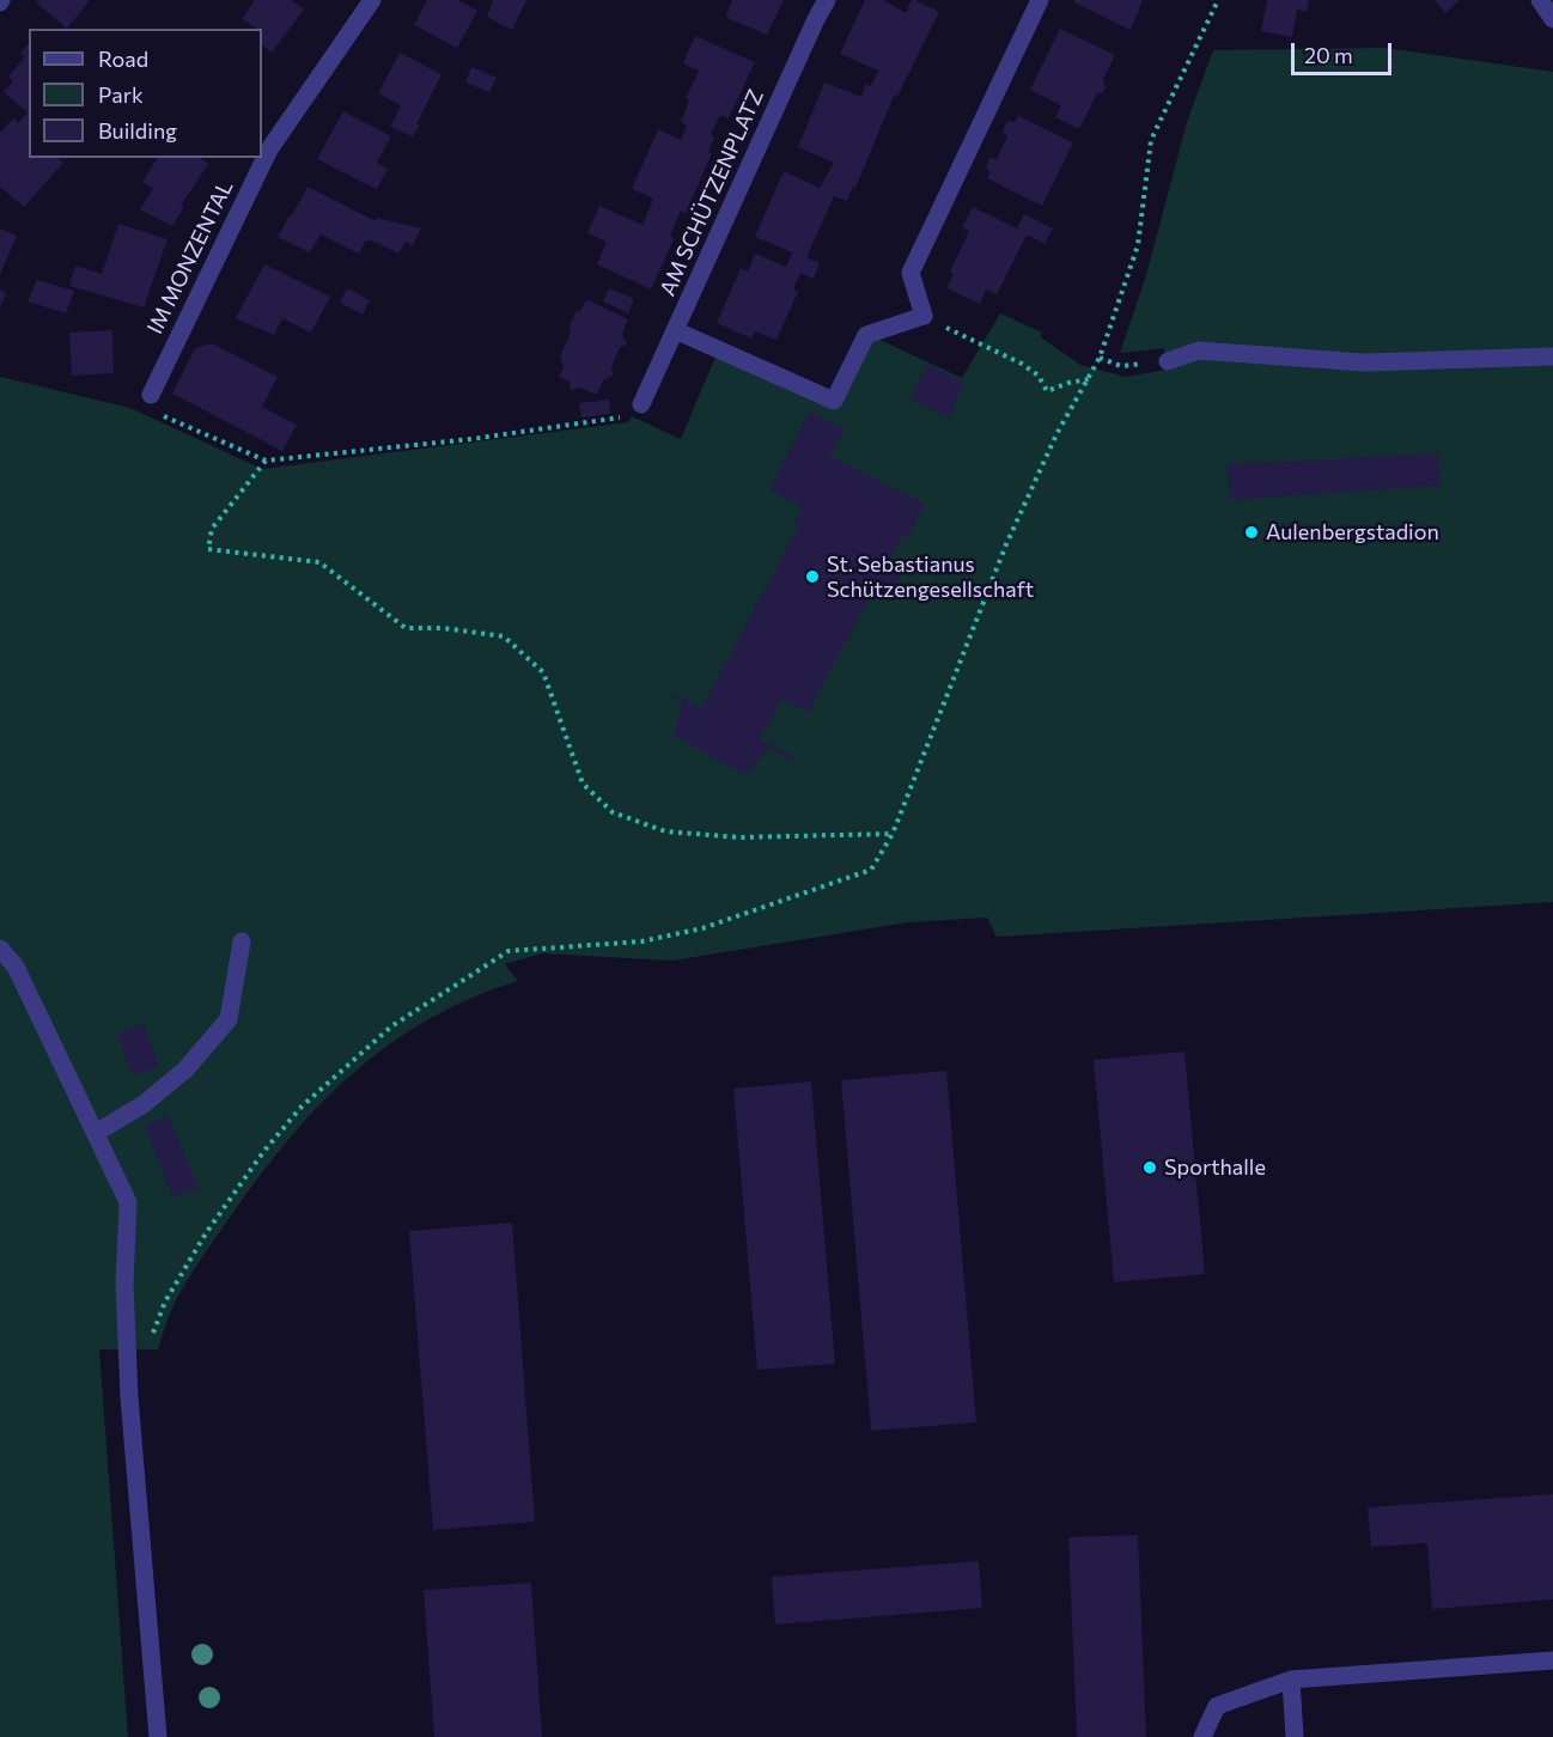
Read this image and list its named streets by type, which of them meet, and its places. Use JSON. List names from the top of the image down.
{
  "streets": {
    "street": ["AM SCHÜTZENPLATZ", "IM MONZENTAL"]
  },
  "places": ["Aulenbergstadion", "St. Sebastianus Schützengesellschaft", "Sporthalle"],
  "legend": ["Road", "Park", "Building"],
  "scale_bar": "20 m"
}
